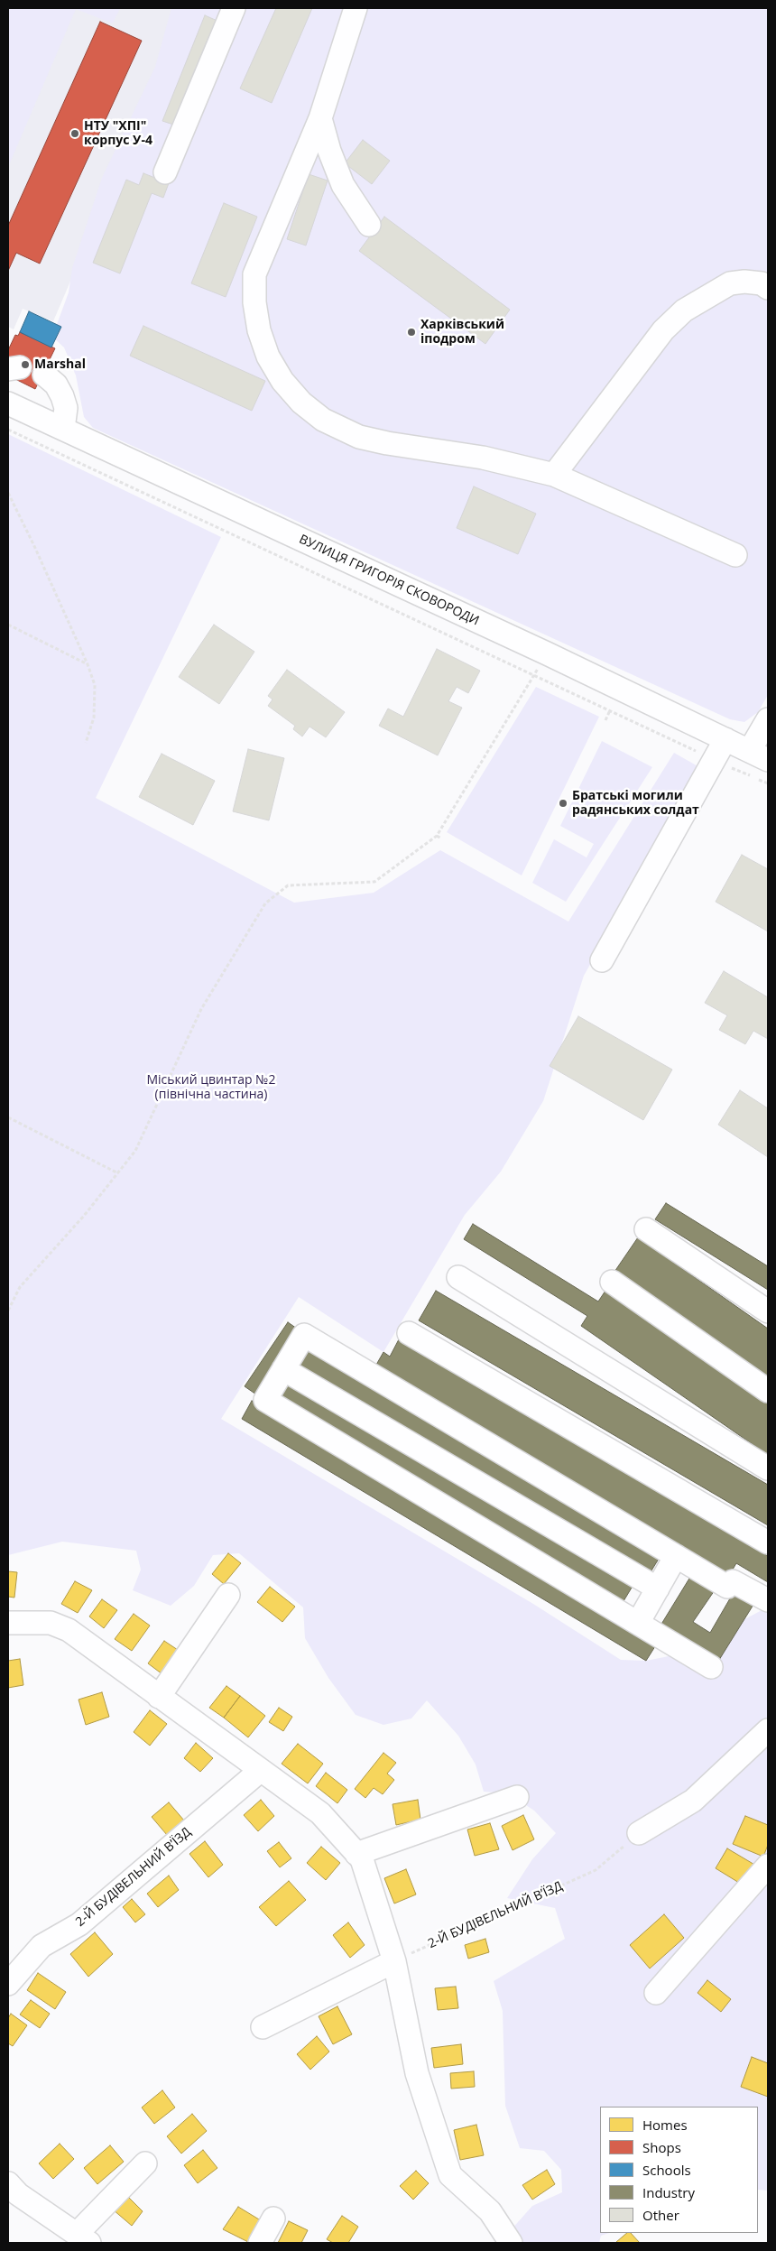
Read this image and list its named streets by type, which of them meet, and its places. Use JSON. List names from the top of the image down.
{
  "streets": {
    "street": ["ВУЛИЦЯ ГРИГОРІЯ СКОВОРОДИ", "2-Й БУДІВЕЛЬНИЙ В’ЇЗД"]
  },
  "parks": ["Міський цвинтар №2 (північна частина)"],
  "places": [
    "НТУ \"ХПІ\" корпус У-4",
    "Харківський іподром",
    "Marshal",
    "Братські могили радянських солдат"
  ],
  "legend": [
    "Homes",
    "Shops",
    "Schools",
    "Industry",
    "Other"
  ]
}
